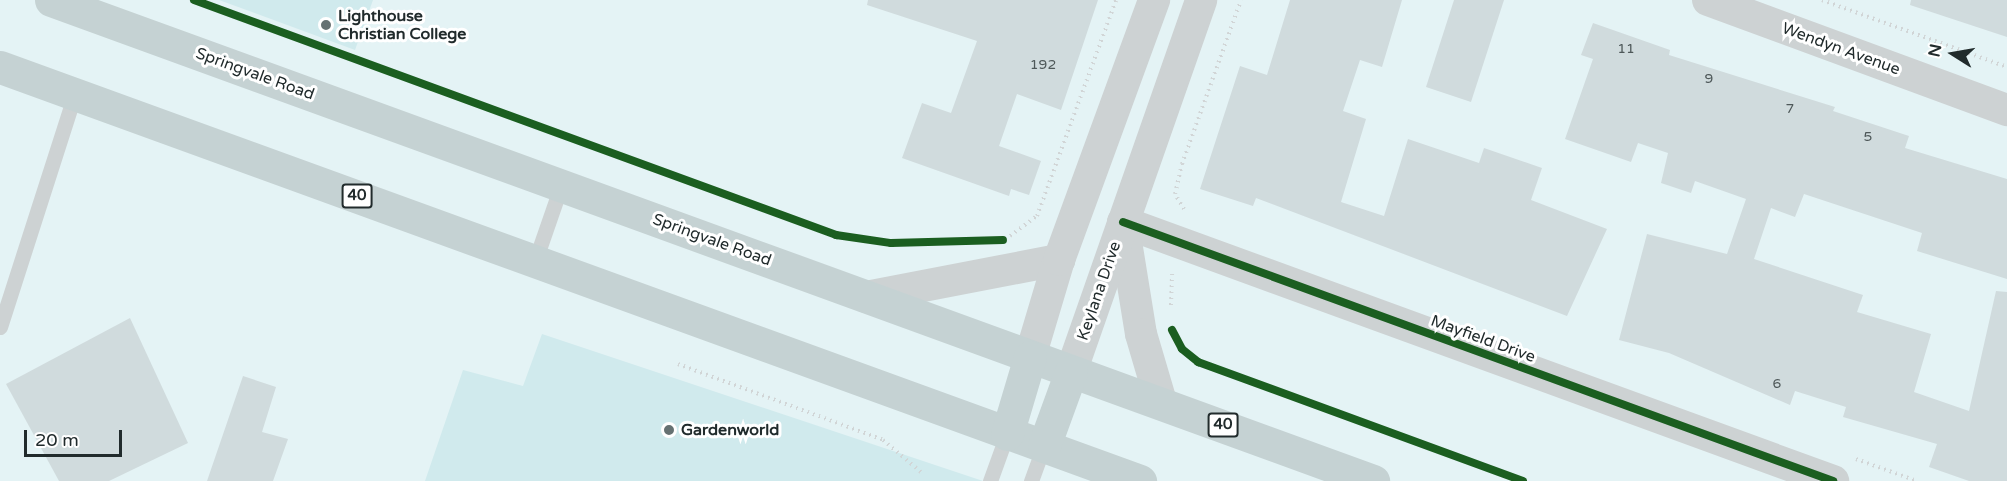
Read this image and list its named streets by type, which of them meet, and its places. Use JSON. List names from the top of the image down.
{
  "streets": {
    "highway": ["Springvale Road", "40", "Keylana Drive"],
    "street": ["Wendyn Avenue", "Mayfield Drive"]
  },
  "crossings": [
    ["Springvale Road", "Keylana Drive"],
    ["40", "Keylana Drive"],
    ["Keylana Drive", "Mayfield Drive"]
  ],
  "places": ["Lighthouse Christian College", "Gardenworld"],
  "house_numbers": [
    "11",
    "192",
    "9",
    "7",
    "5",
    "6"
  ],
  "scale_bar": "20 m",
  "north": "left"
}
